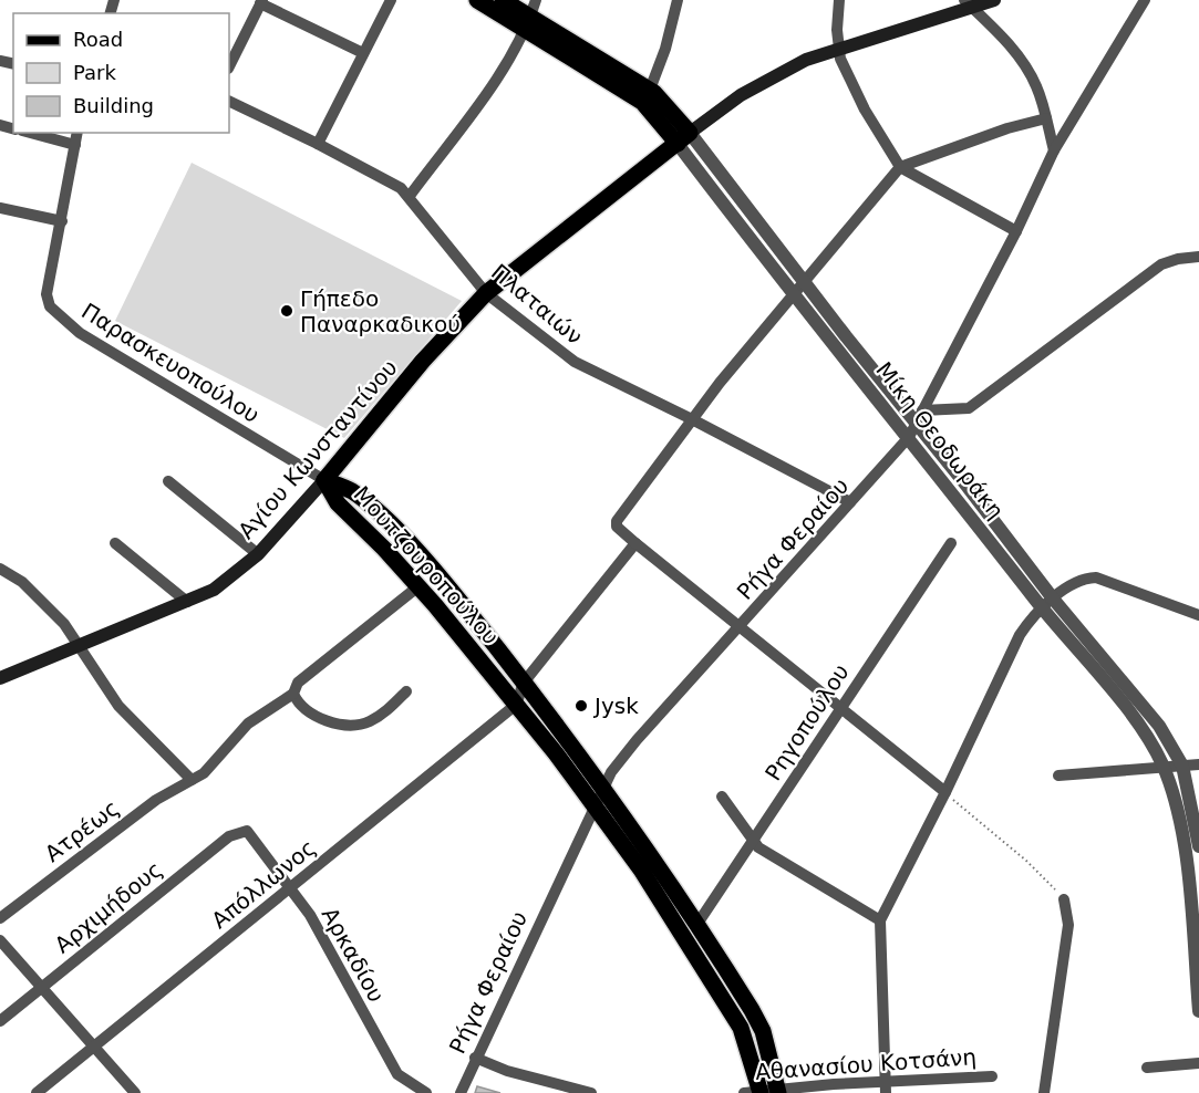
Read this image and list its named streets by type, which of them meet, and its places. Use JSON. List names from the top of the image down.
{
  "streets": {
    "main road": ["Μίκη Θεοδωράκη", "Αγίου Κωνσταντίνου", "Μουτζουροπούλου"],
    "street": [
      "Πλαταιών",
      "Παρασκευοπούλου",
      "Ρήγα Φεραίου",
      "Ρηγοπούλου",
      "Ατρέως",
      "Απόλλωνος",
      "Αρχιμήδους",
      "Αρκαδίου",
      "Αθανασίου Κοτσάνη"
    ]
  },
  "crossings": [
    ["Πλαταιών", "Αγίου Κωνσταντίνου"],
    ["Πλαταιών", "Ρήγα Φεραίου"],
    ["Παρασκευοπούλου", "Αγίου Κωνσταντίνου"],
    ["Παρασκευοπούλου", "Μουτζουροπούλου"],
    ["Μίκη Θεοδωράκη", "Αγίου Κωνσταντίνου"],
    ["Μίκη Θεοδωράκη", "Ρήγα Φεραίου"],
    ["Αγίου Κωνσταντίνου", "Μουτζουροπούλου"],
    ["Ρήγα Φεραίου", "Μουτζουροπούλου"],
    ["Μουτζουροπούλου", "Ρηγοπούλου"],
    ["Μουτζουροπούλου", "Ατρέως"],
    ["Μουτζουροπούλου", "Απόλλωνος"],
    ["Μουτζουροπούλου", "Αθανασίου Κοτσάνη"],
    ["Απόλλωνος", "Αρκαδίου"],
    ["Αρχιμήδους", "Αρκαδίου"]
  ],
  "places": ["Γήπεδο Παναρκαδικού", "Jysk"],
  "legend": ["Road", "Park", "Building"]
}
